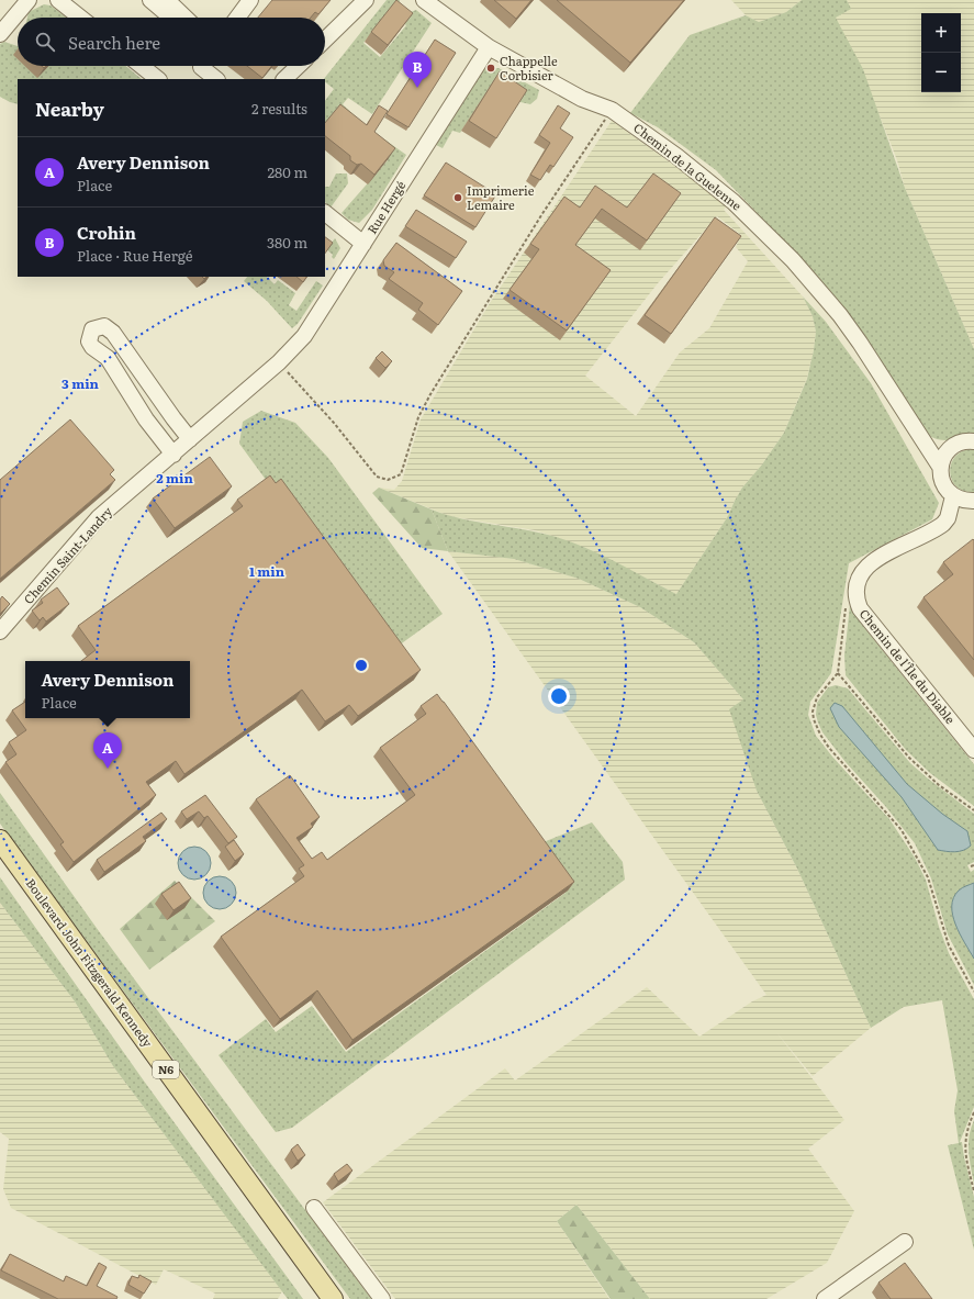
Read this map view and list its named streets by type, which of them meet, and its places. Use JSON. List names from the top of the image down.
{
  "streets": {
    "main road": ["Boulevard John Fitzgerald Kennedy", "N6"],
    "street": [
      "Chemin de la Guelenne",
      "Rue Hergé",
      "Chemin Saint-Landry",
      "Chemin de l'Île du Diable"
    ]
  },
  "crossings": [
    ["Chemin de la Guelenne", "Rue Hergé"],
    ["Rue Hergé", "Chemin Saint-Landry"]
  ],
  "places": ["Chappelle Corbisier", "Imprimerie Lemaire"],
  "page": {
    "map_buttons": ["+", "−"],
    "search": "Search here",
    "pins": ["B", "A"],
    "heading": ["Nearby", "2 results"],
    "list": [
      {
        "mark": "A",
        "name": "Avery Dennison",
        "note": "Place",
        "value": "280 m"
      },
      {
        "mark": "B",
        "name": "Crohin",
        "note": "Place · Rue Hergé",
        "value": "380 m"
      }
    ],
    "popup": ["Avery Dennison", "Place"]
  },
  "rings": ["3 min", "2 min", "1 min"]
}
